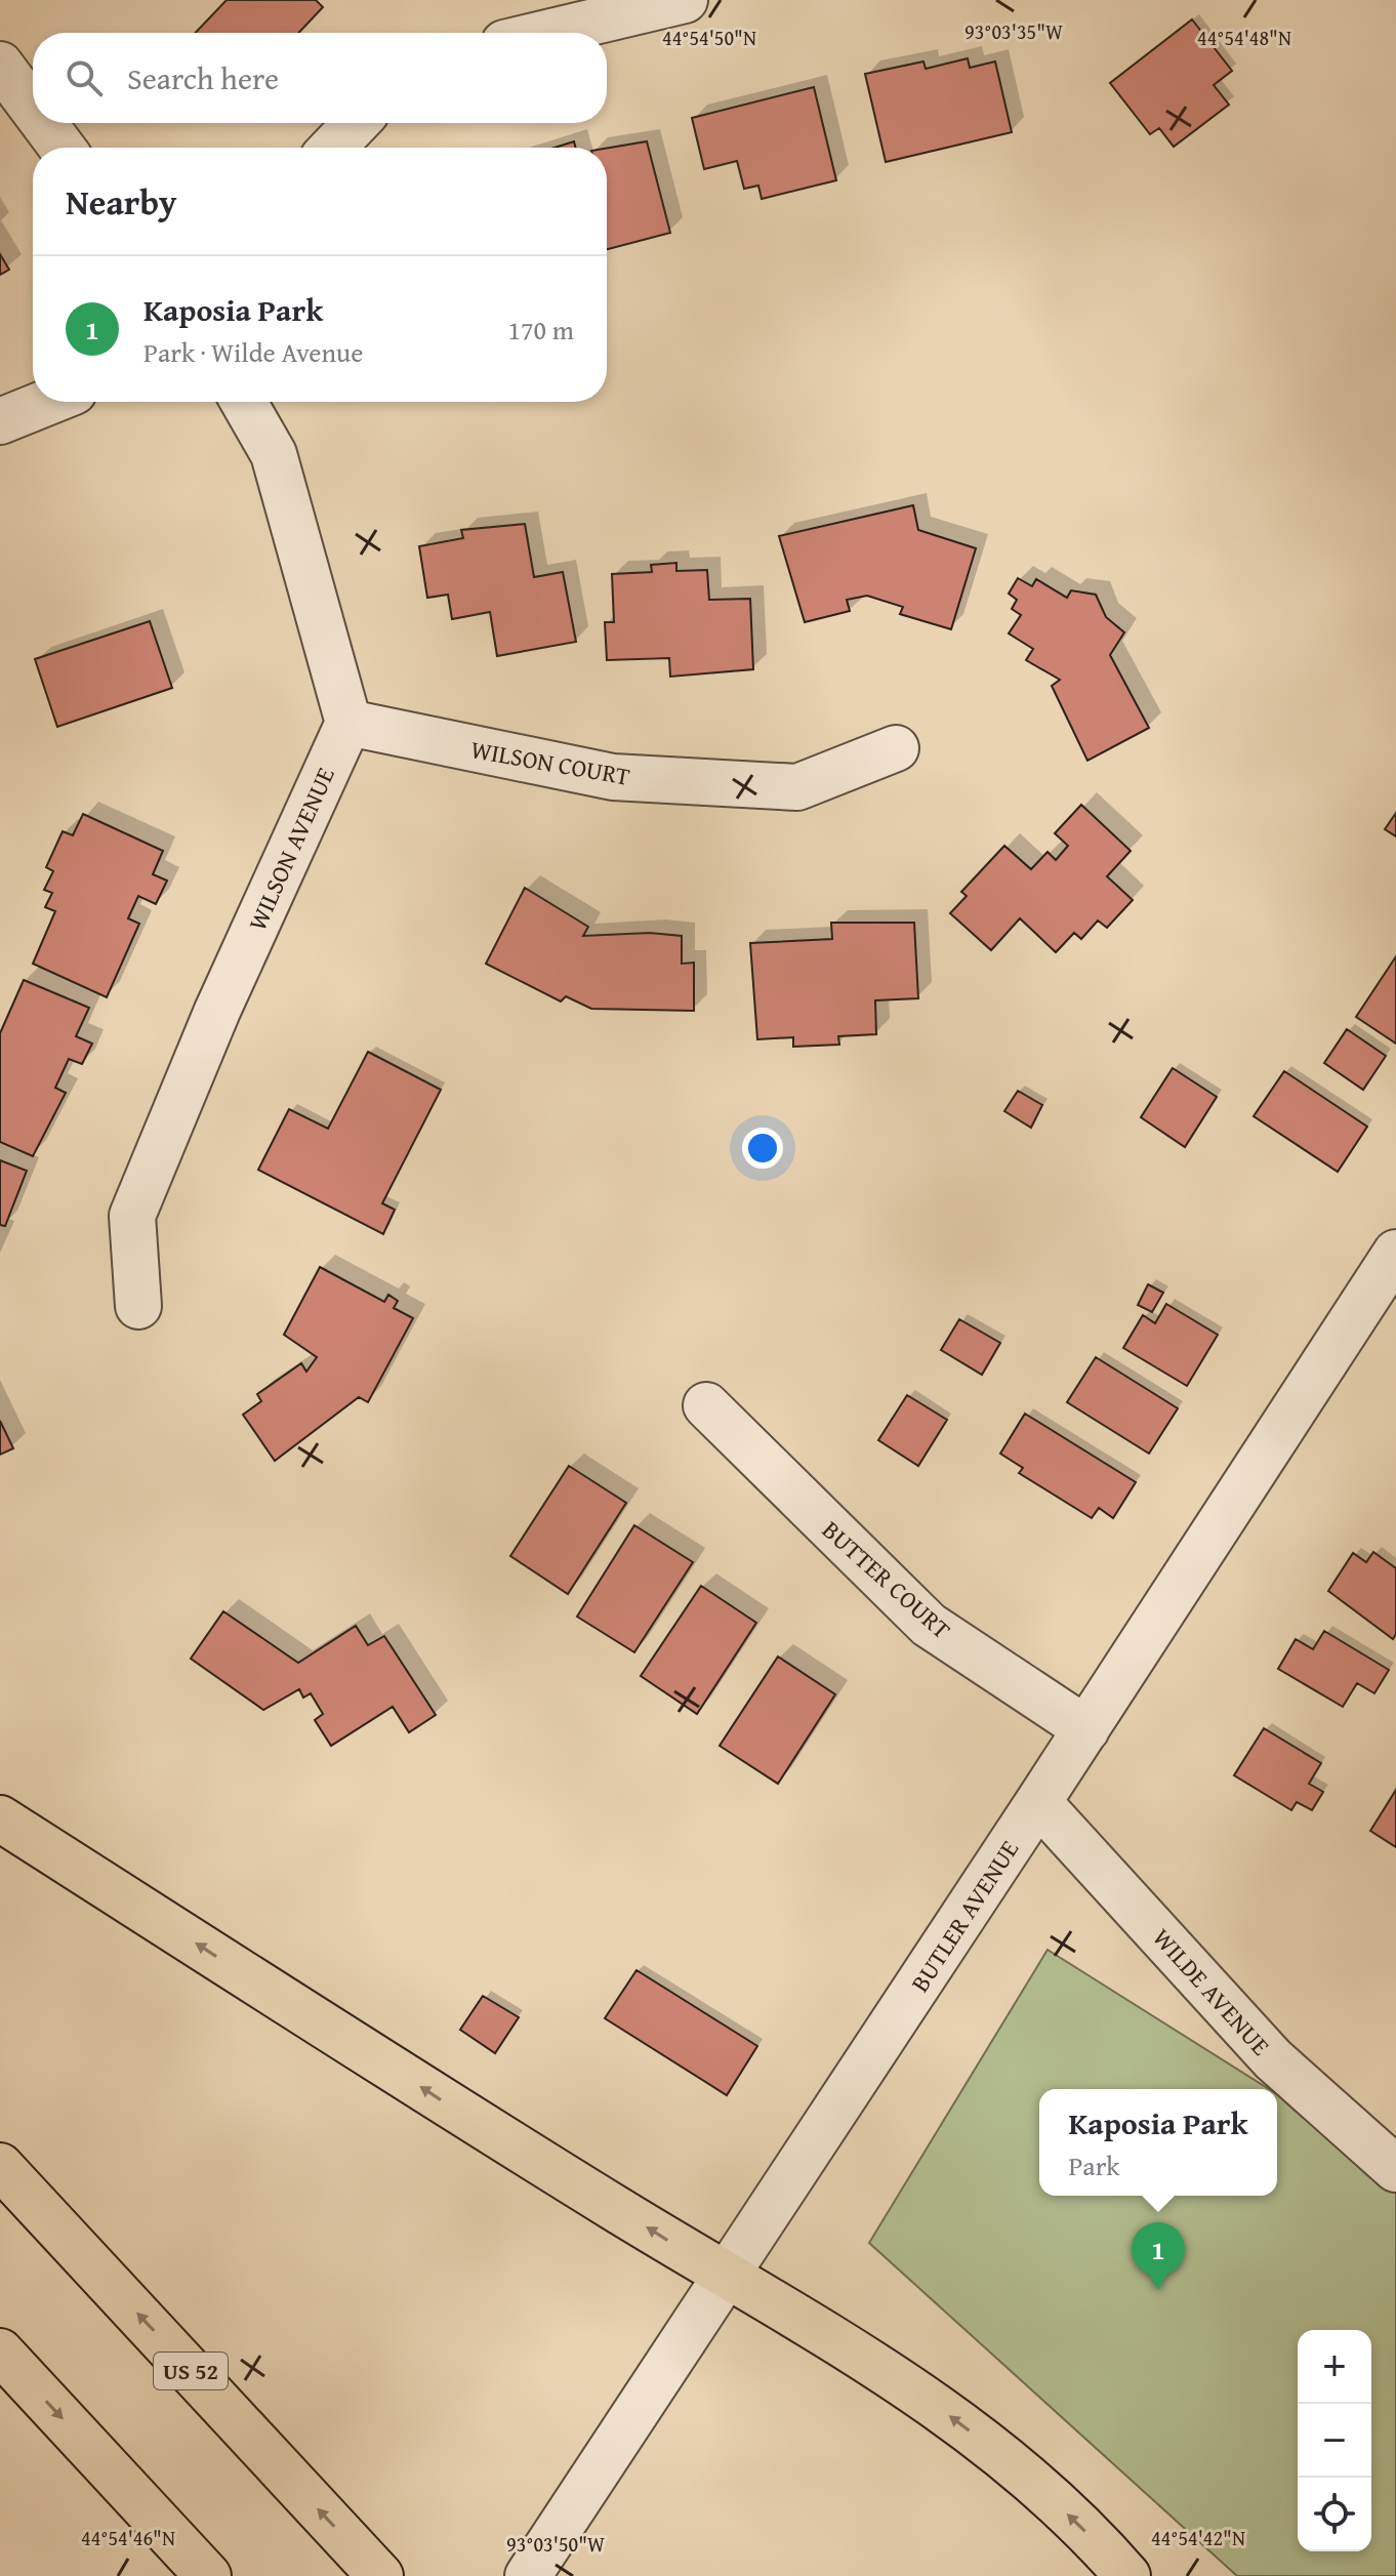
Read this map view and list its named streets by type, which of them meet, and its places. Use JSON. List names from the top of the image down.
{
  "streets": {
    "highway": ["US 52"],
    "street": [
      "WILSON COURT",
      "WILSON AVENUE",
      "BUTTER COURT",
      "BUTLER AVENUE",
      "WILDE AVENUE"
    ]
  },
  "crossings": [
    ["WILSON COURT", "WILSON AVENUE"],
    ["BUTTER COURT", "BUTLER AVENUE"],
    ["BUTLER AVENUE", "WILDE AVENUE"]
  ],
  "page": {
    "search": "Search here",
    "heading": "Nearby",
    "list": [
      {
        "mark": "1",
        "name": "Kaposia Park",
        "note": "Park · Wilde Avenue",
        "value": "170 m"
      }
    ],
    "popup": ["Kaposia Park", "Park"],
    "pins": "1",
    "map_buttons": ["+", "−"]
  },
  "coordinates": [
    "93°03'35\"W",
    "44°54'50\"N",
    "44°54'48\"N",
    "44°54'46\"N",
    "44°54'42\"N",
    "93°03'50\"W"
  ]
}
